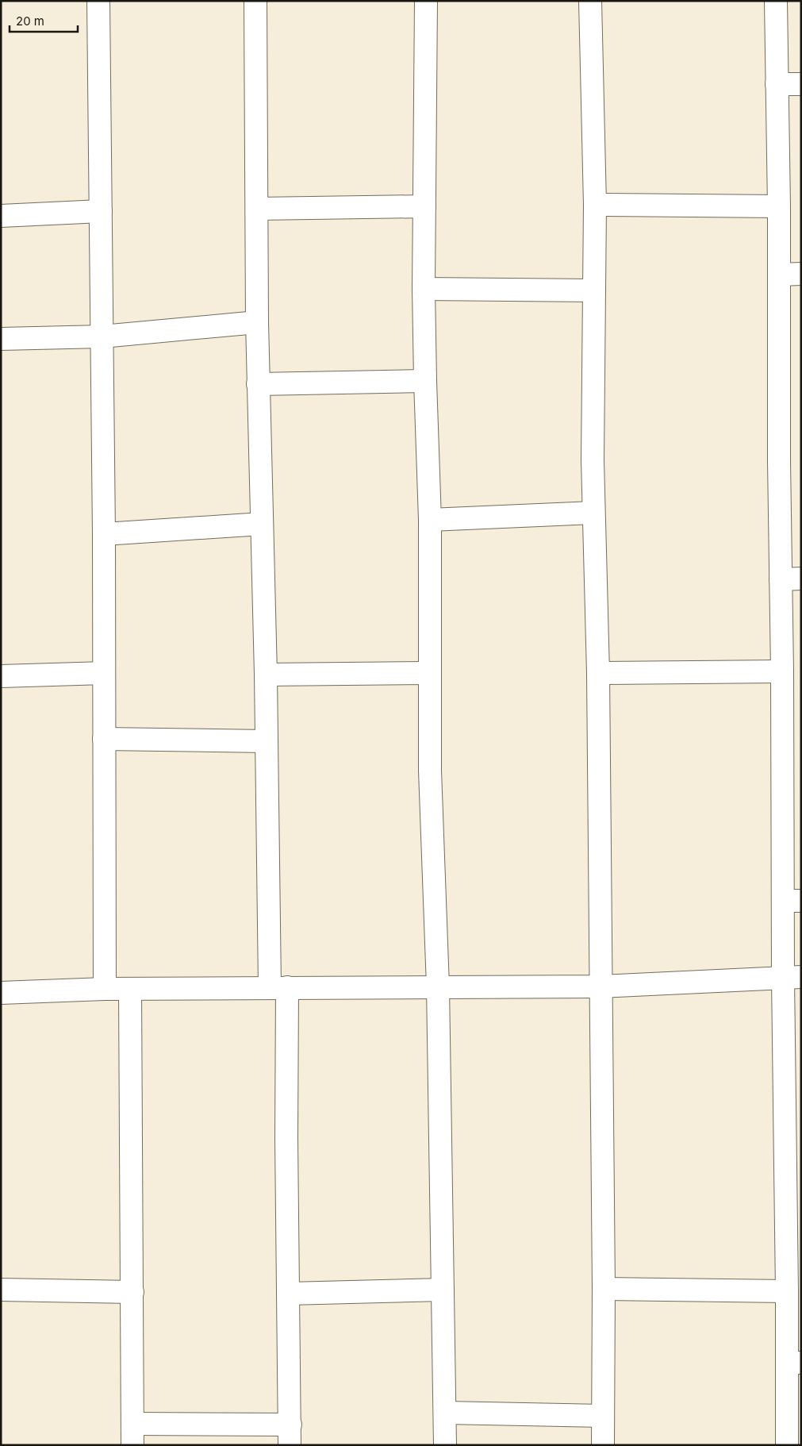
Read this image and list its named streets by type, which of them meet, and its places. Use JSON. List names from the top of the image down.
{
  "scale_bar": "20 m"
}
